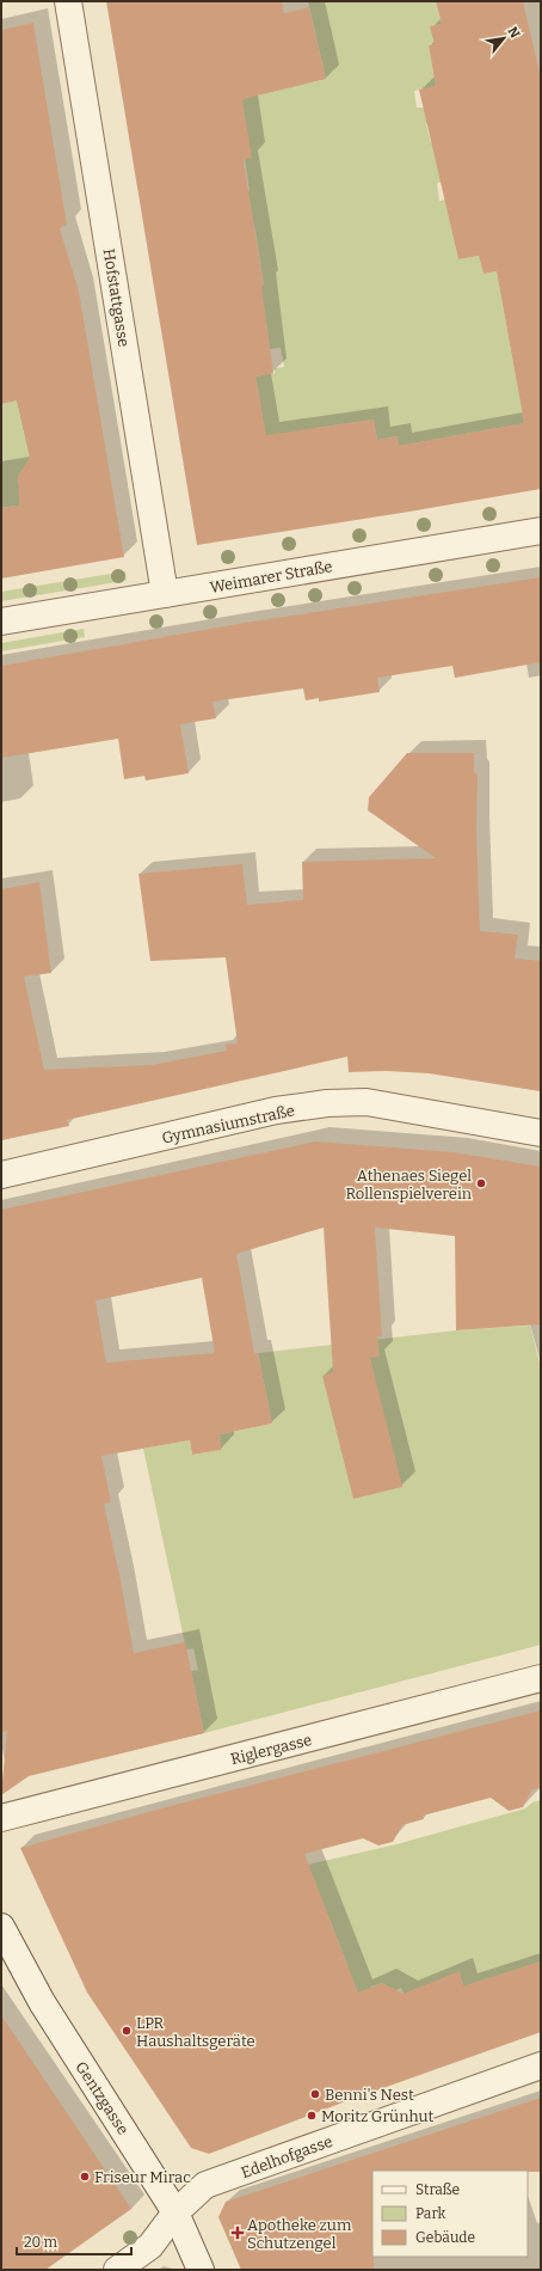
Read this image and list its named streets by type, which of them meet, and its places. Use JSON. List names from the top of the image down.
{
  "streets": {
    "street": [
      "Hofstattgasse",
      "Weimarer Straße",
      "Gymnasiumstraße",
      "Riglergasse",
      "Gentzgasse",
      "Edelhofgasse"
    ]
  },
  "crossings": [
    ["Hofstattgasse", "Weimarer Straße"],
    ["Gentzgasse", "Edelhofgasse"]
  ],
  "places": {
    "other": [
      "Athenaes Siegel Rollenspielverein",
      "LPR Haushaltsgeräte",
      "Benni's Nest",
      "Moritz Grünhut",
      "Friseur Mirac"
    ],
    "health": ["Apotheke zum Schutzengel"]
  },
  "legend": ["Straße", "Park", "Gebäude"],
  "scale_bar": "20 m",
  "north": "top right"
}
